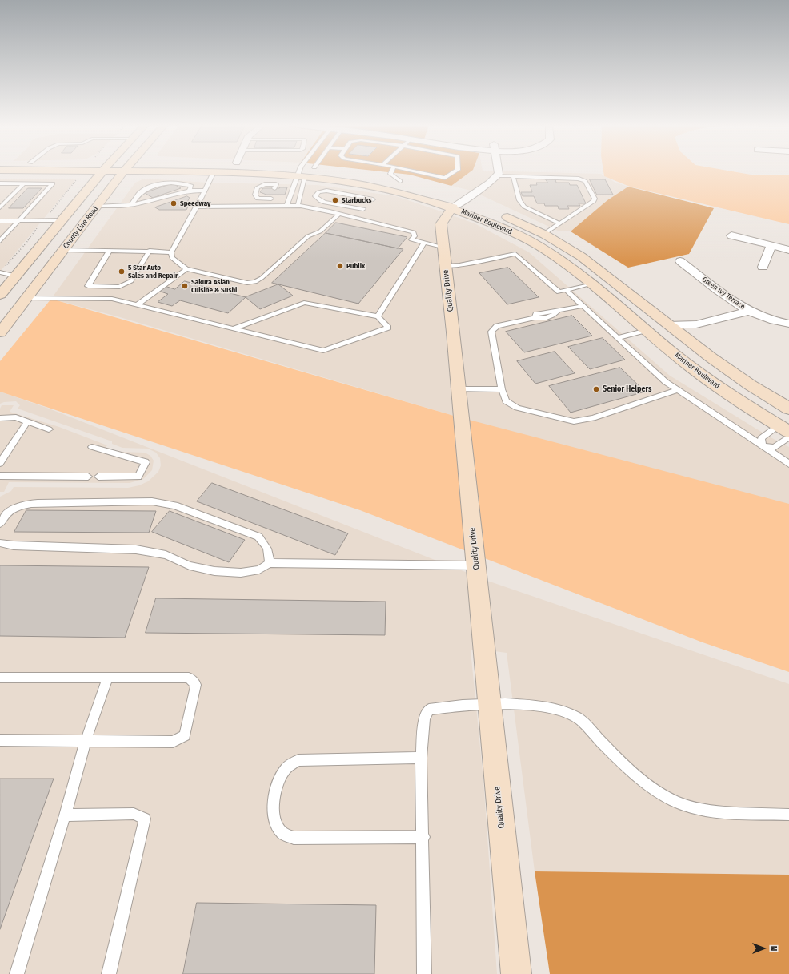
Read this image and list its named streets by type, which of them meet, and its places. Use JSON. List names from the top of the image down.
{
  "streets": {
    "main road": ["Mariner Boulevard", "County Line Road", "Quality Drive"],
    "street": ["Green Ivy Terrace"]
  },
  "crossings": [
    ["Mariner Boulevard", "County Line Road"],
    ["Mariner Boulevard", "Quality Drive"]
  ],
  "places": [
    "Starbucks",
    "Speedway",
    "Publix",
    "5 Star Auto Sales and Repair",
    "Sakura Asian Cuisine & Sushi",
    "Senior Helpers"
  ],
  "north": "right"
}
